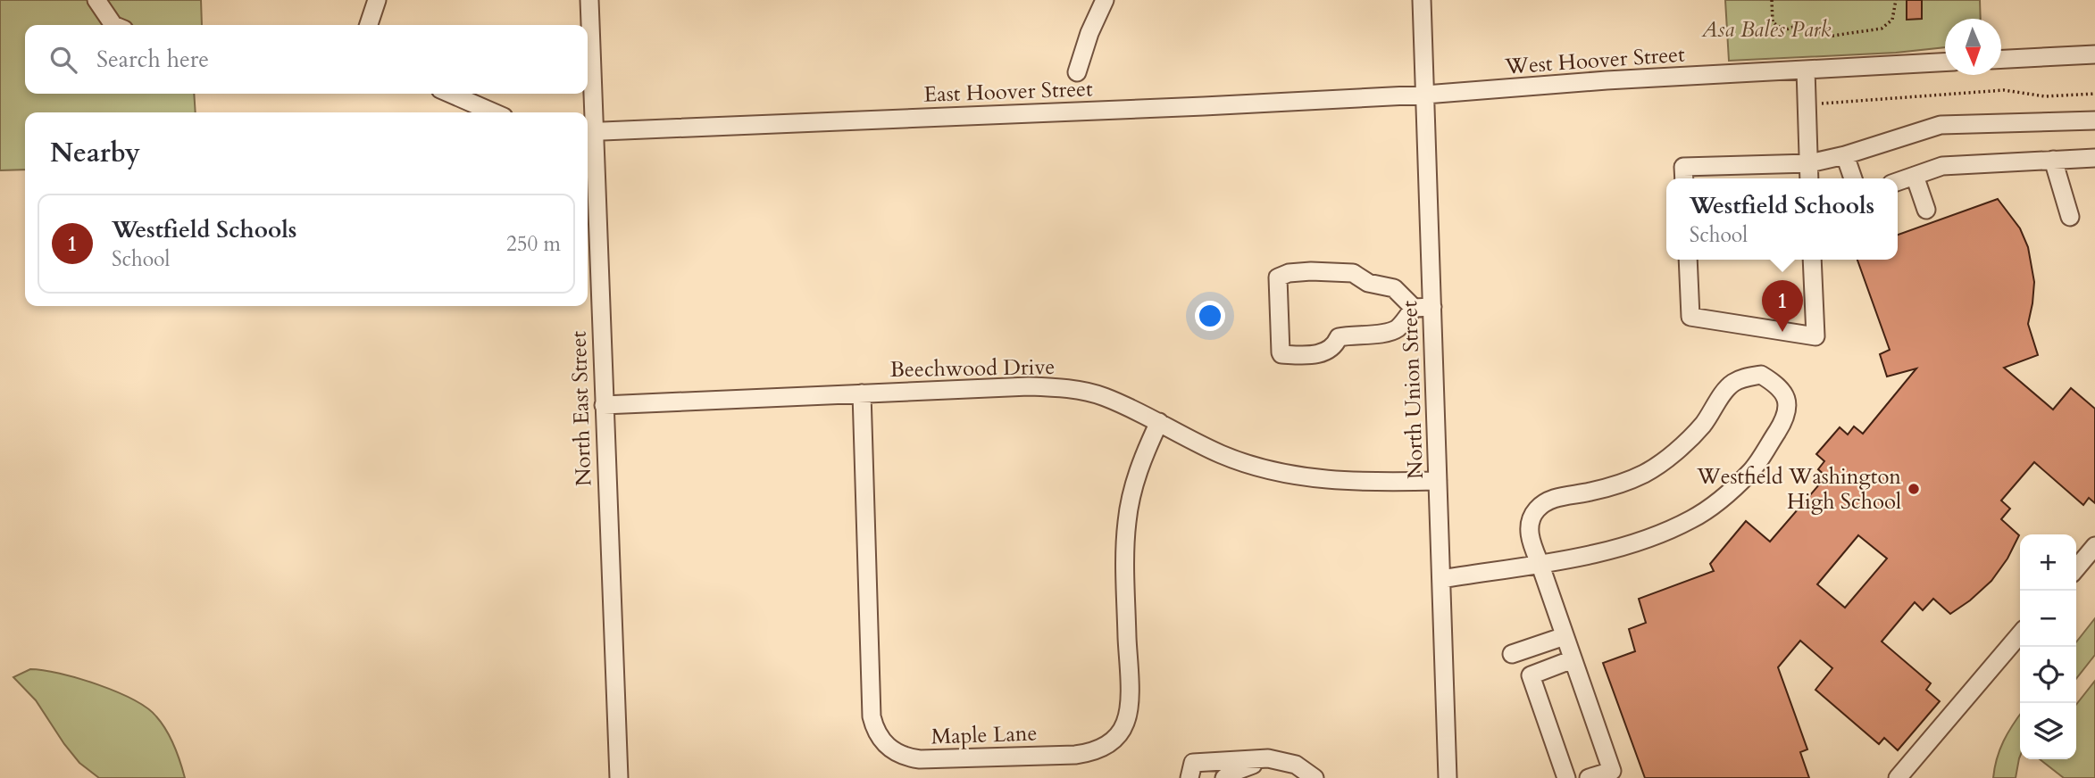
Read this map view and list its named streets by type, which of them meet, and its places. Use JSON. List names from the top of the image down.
{
  "streets": {
    "street": [
      "West Hoover Street",
      "East Hoover Street",
      "Beechwood Drive",
      "North Union Street",
      "North East Street",
      "Maple Lane"
    ]
  },
  "crossings": [
    ["West Hoover Street", "East Hoover Street"],
    ["West Hoover Street", "North Union Street"],
    ["East Hoover Street", "North Union Street"],
    ["East Hoover Street", "North East Street"],
    ["Beechwood Drive", "North Union Street"],
    ["Beechwood Drive", "North East Street"],
    ["Beechwood Drive", "Maple Lane"]
  ],
  "parks": ["Asa Bales Park"],
  "places": ["Westfield Washington High School"],
  "north": "bottom",
  "page": {
    "search": "Search here",
    "heading": "Nearby",
    "popup": ["Westfield Schools", "School"],
    "list": [
      {
        "mark": "1",
        "name": "Westfield Schools",
        "note": "School",
        "value": "250 m"
      }
    ],
    "pins": "1",
    "map_buttons": ["+", "−"]
  }
}
